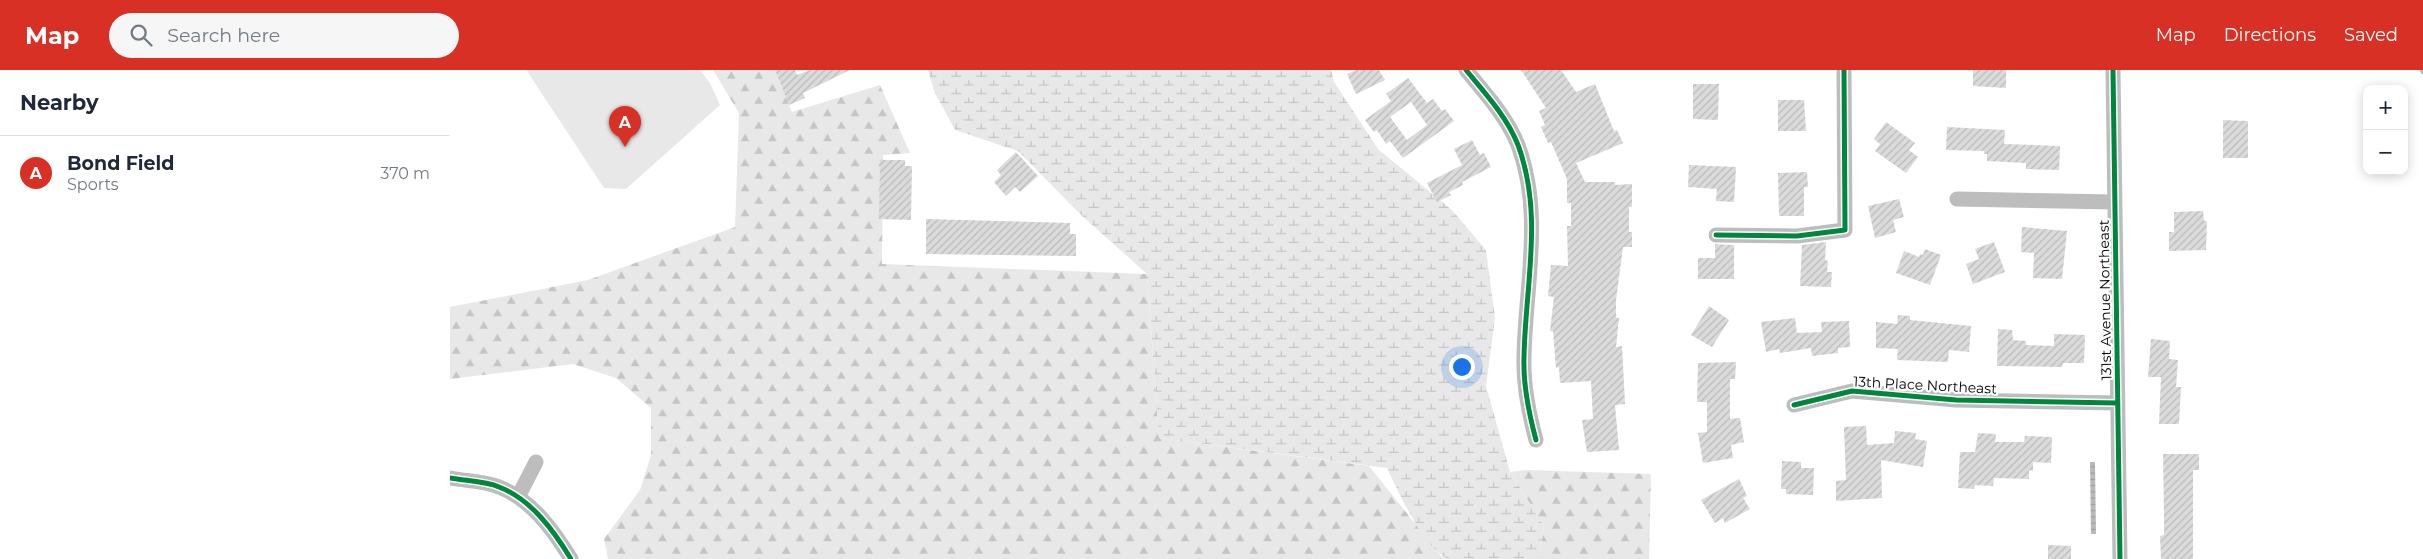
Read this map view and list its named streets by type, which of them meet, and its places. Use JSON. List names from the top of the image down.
{
  "streets": {
    "street": ["131st Avenue Northeast", "13th Place Northeast"]
  },
  "crossings": [
    ["131st Avenue Northeast", "13th Place Northeast"]
  ],
  "page": {
    "header": "Map",
    "search": "Search here",
    "nav": ["Map", "Directions", "Saved"],
    "heading": "Nearby",
    "map_buttons": ["+", "−"],
    "pins": "A",
    "list": [
      {
        "mark": "A",
        "name": "Bond Field",
        "note": "Sports",
        "value": "370 m"
      }
    ]
  }
}
